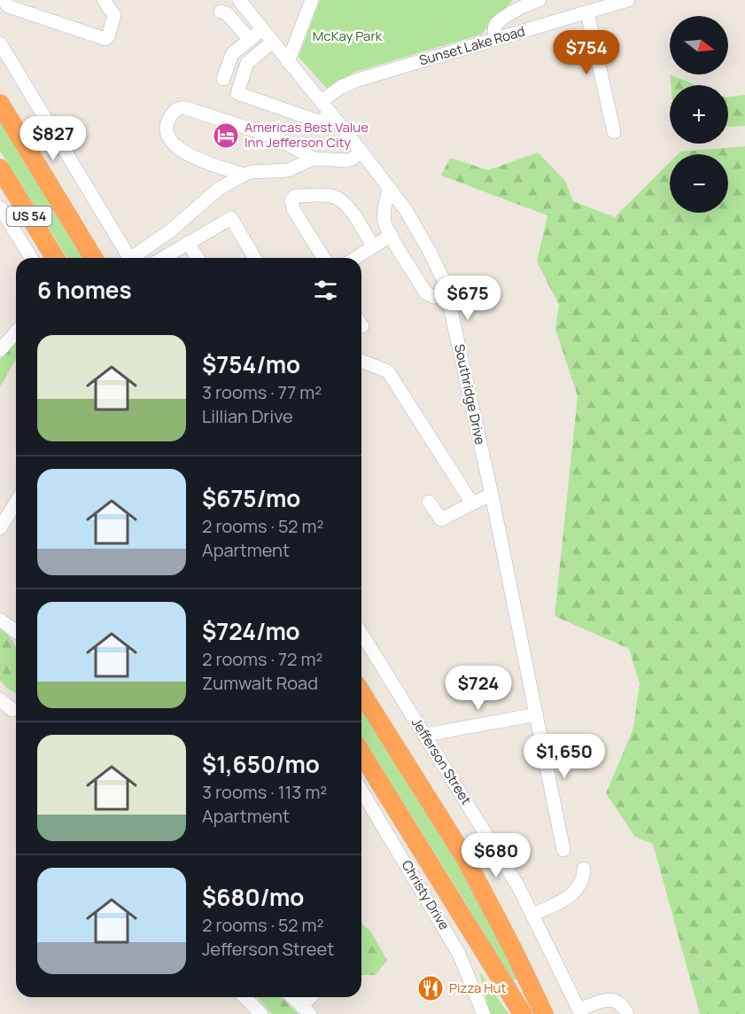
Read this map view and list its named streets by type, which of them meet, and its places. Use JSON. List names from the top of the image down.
{
  "streets": {
    "highway": ["US 54"],
    "street": [
      "Sunset Lake Road",
      "Southridge Drive",
      "Jefferson Street",
      "Christy Drive"
    ]
  },
  "crossings": [
    ["Sunset Lake Road", "Southridge Drive"]
  ],
  "parks": ["McKay Park"],
  "places": {
    "hotel": ["Americas Best Value Inn Jefferson City"],
    "restaurant": ["Pizza Hut"]
  },
  "north": "right",
  "page": {
    "map_buttons": ["+", "−"],
    "price": [
      "$754",
      "$827",
      "$675",
      "$724",
      "$1,650",
      "$680"
    ],
    "heading": "6 homes",
    "list": [
      {
        "name": "$754/mo",
        "note": "3 rooms · 77 m² · Lillian Drive"
      },
      {
        "name": "$675/mo",
        "note": "2 rooms · 52 m² · Apartment"
      },
      {
        "name": "$724/mo",
        "note": "2 rooms · 72 m² · Zumwalt Road"
      },
      {
        "name": "$1,650/mo",
        "note": "3 rooms · 113 m² · Apartment"
      },
      {
        "name": "$680/mo",
        "note": "2 rooms · 52 m² · Jefferson Street"
      }
    ]
  }
}
